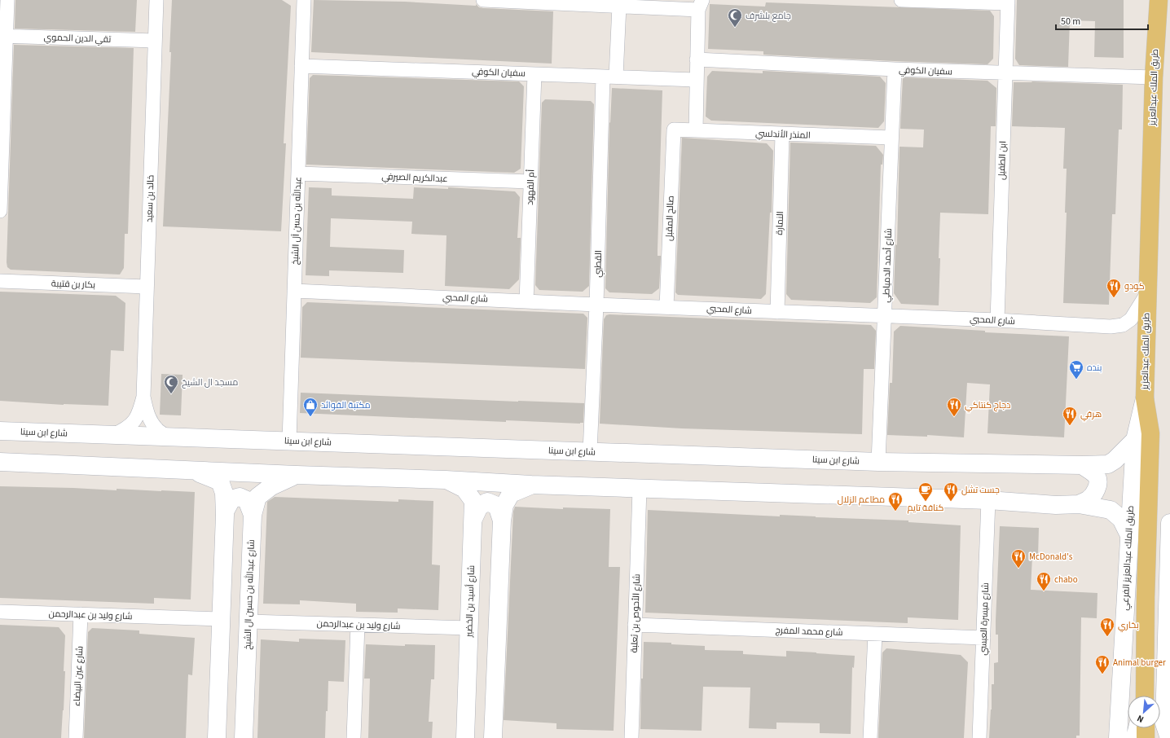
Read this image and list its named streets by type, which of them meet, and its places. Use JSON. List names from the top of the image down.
{
  "streets": {
    "main road": ["طريق الملك عبدالعزيز"],
    "street": [
      "تقي الدين الحموي",
      "سفيان الكوفي",
      "المنذر الأندلسي",
      "ابن الطفيل",
      "عبدالكريم الصيرفي",
      "أم الفهود",
      "خالد بن سعيد",
      "صالح المقبل",
      "عبدالله بن حسن آل الشيخ",
      "النمارة",
      "القطبي",
      "شارع أحمد الدمياطي",
      "بكار بن قتيبة",
      "شارع المحبي",
      "شارع ابن سينا",
      "طريق الملك عبدالعزيز الفرعي",
      "شارع عبدالله بن حسين ال الشيخ",
      "شارع أسيد بن الخضير",
      "شارع الأحوص بن ثعلبة",
      "شارع وليد بن عبدالرحمن",
      "شارع ميسرة العبسي",
      "شارع محمد المفرج",
      "شارع عين البيضاء"
    ]
  },
  "crossings": [
    ["تقي الدين الحموي", "خالد بن سعيد"],
    ["سفيان الكوفي", "طريق الملك عبدالعزيز"],
    ["سفيان الكوفي", "ابن الطفيل"],
    ["سفيان الكوفي", "أم الفهود"],
    ["سفيان الكوفي", "عبدالله بن حسن آل الشيخ"],
    ["سفيان الكوفي", "القطبي"],
    ["سفيان الكوفي", "شارع أحمد الدمياطي"],
    ["طريق الملك عبدالعزيز", "شارع المحبي"],
    ["طريق الملك عبدالعزيز", "طريق الملك عبدالعزيز الفرعي"],
    ["المنذر الأندلسي", "صالح المقبل"],
    ["المنذر الأندلسي", "النمارة"],
    ["المنذر الأندلسي", "شارع أحمد الدمياطي"],
    ["ابن الطفيل", "شارع المحبي"],
    ["عبدالكريم الصيرفي", "أم الفهود"],
    ["عبدالكريم الصيرفي", "عبدالله بن حسن آل الشيخ"],
    ["أم الفهود", "شارع المحبي"],
    ["خالد بن سعيد", "بكار بن قتيبة"],
    ["خالد بن سعيد", "شارع ابن سينا"],
    ["صالح المقبل", "شارع المحبي"],
    ["عبدالله بن حسن آل الشيخ", "شارع المحبي"],
    ["عبدالله بن حسن آل الشيخ", "شارع ابن سينا"],
    ["النمارة", "شارع المحبي"],
    ["القطبي", "شارع المحبي"],
    ["القطبي", "شارع ابن سينا"],
    ["شارع أحمد الدمياطي", "شارع المحبي"],
    ["شارع أحمد الدمياطي", "شارع ابن سينا"],
    ["شارع ابن سينا", "طريق الملك عبدالعزيز الفرعي"],
    ["شارع عبدالله بن حسين ال الشيخ", "شارع وليد بن عبدالرحمن"],
    ["شارع أسيد بن الخضير", "شارع وليد بن عبدالرحمن"],
    ["شارع الأحوص بن ثعلبة", "شارع محمد المفرج"],
    ["شارع وليد بن عبدالرحمن", "شارع عين البيضاء"],
    ["شارع ميسرة العبسي", "شارع محمد المفرج"]
  ],
  "places": {
    "mosque": ["جامع بلشرف", "مسجد ال الشيخ"],
    "restaurant": [
      "كودو",
      "دجاج كنتاكي",
      "هرفي",
      "جست تشل",
      "مطاعم الزلال",
      "McDonald's",
      "chabo",
      "بخاري",
      "Animal burger"
    ],
    "supermarket": ["بنده"],
    "shop": ["مكتبة الفوائد"],
    "cafe": ["كنافة تايم"]
  },
  "scale_bar": "50 m",
  "north": "bottom left"
}
